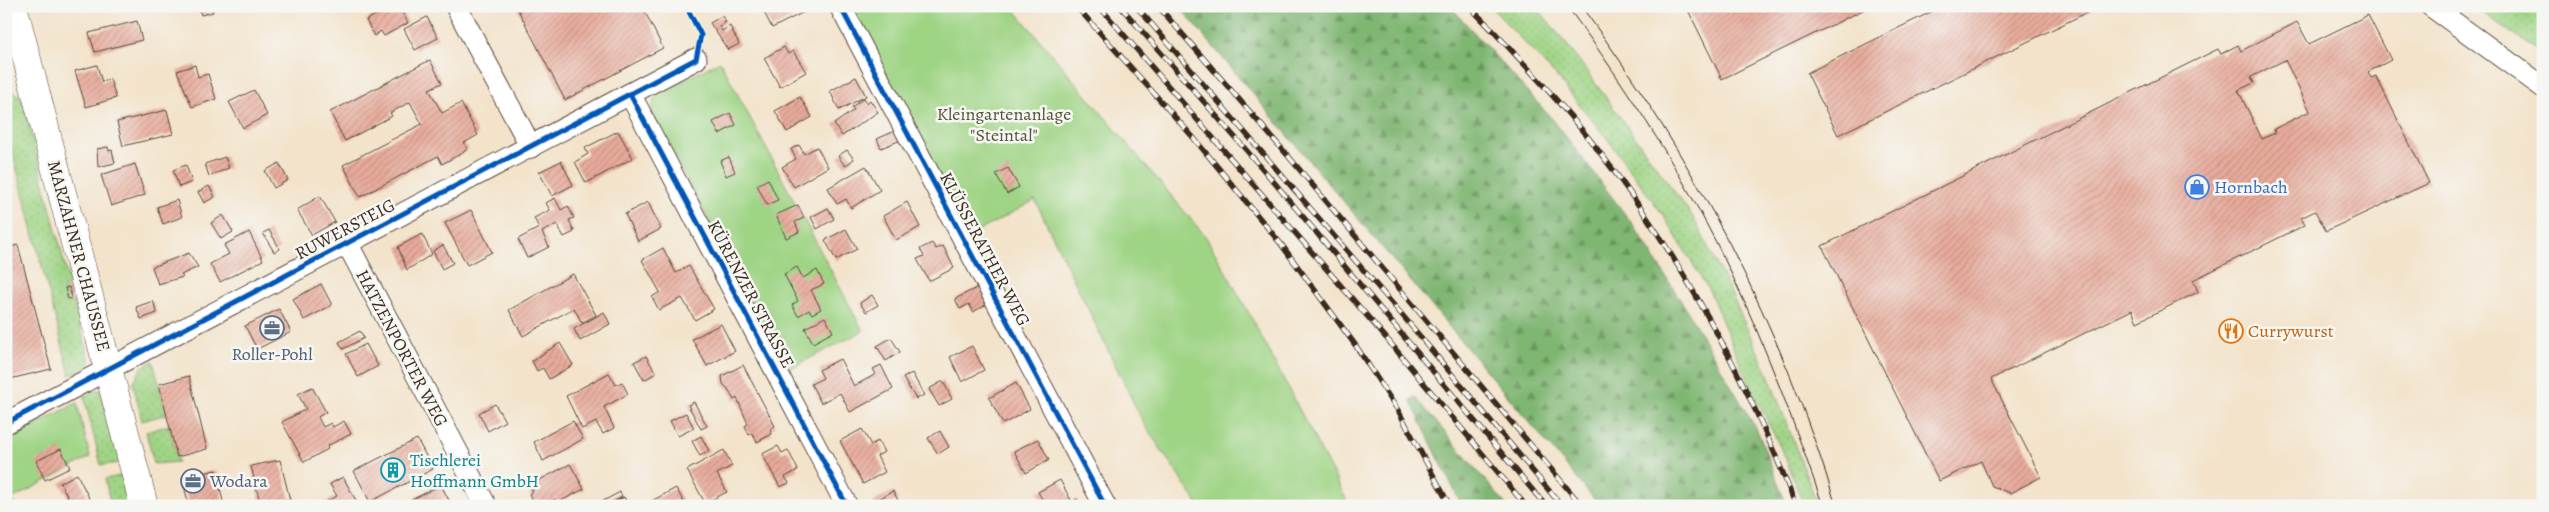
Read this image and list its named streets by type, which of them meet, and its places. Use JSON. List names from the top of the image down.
{
  "streets": {
    "street": [
      "RUWERSTEIG",
      "KLÜSSERATHER WEG",
      "MARZAHNER CHAUSSEE",
      "KÜRENZER STRASSE",
      "HATZENPORTER WEG"
    ]
  },
  "crossings": [
    ["RUWERSTEIG", "MARZAHNER CHAUSSEE"],
    ["RUWERSTEIG", "KÜRENZER STRASSE"],
    ["RUWERSTEIG", "HATZENPORTER WEG"]
  ],
  "parks": ["Kleingartenanlage \"Steintal\""],
  "places": {
    "shop": ["Hornbach"],
    "office": ["Roller-Pohl", "Wodara"],
    "restaurant": ["Currywurst"],
    "building": ["Tischlerei Hoffmann GmbH"]
  }
}
